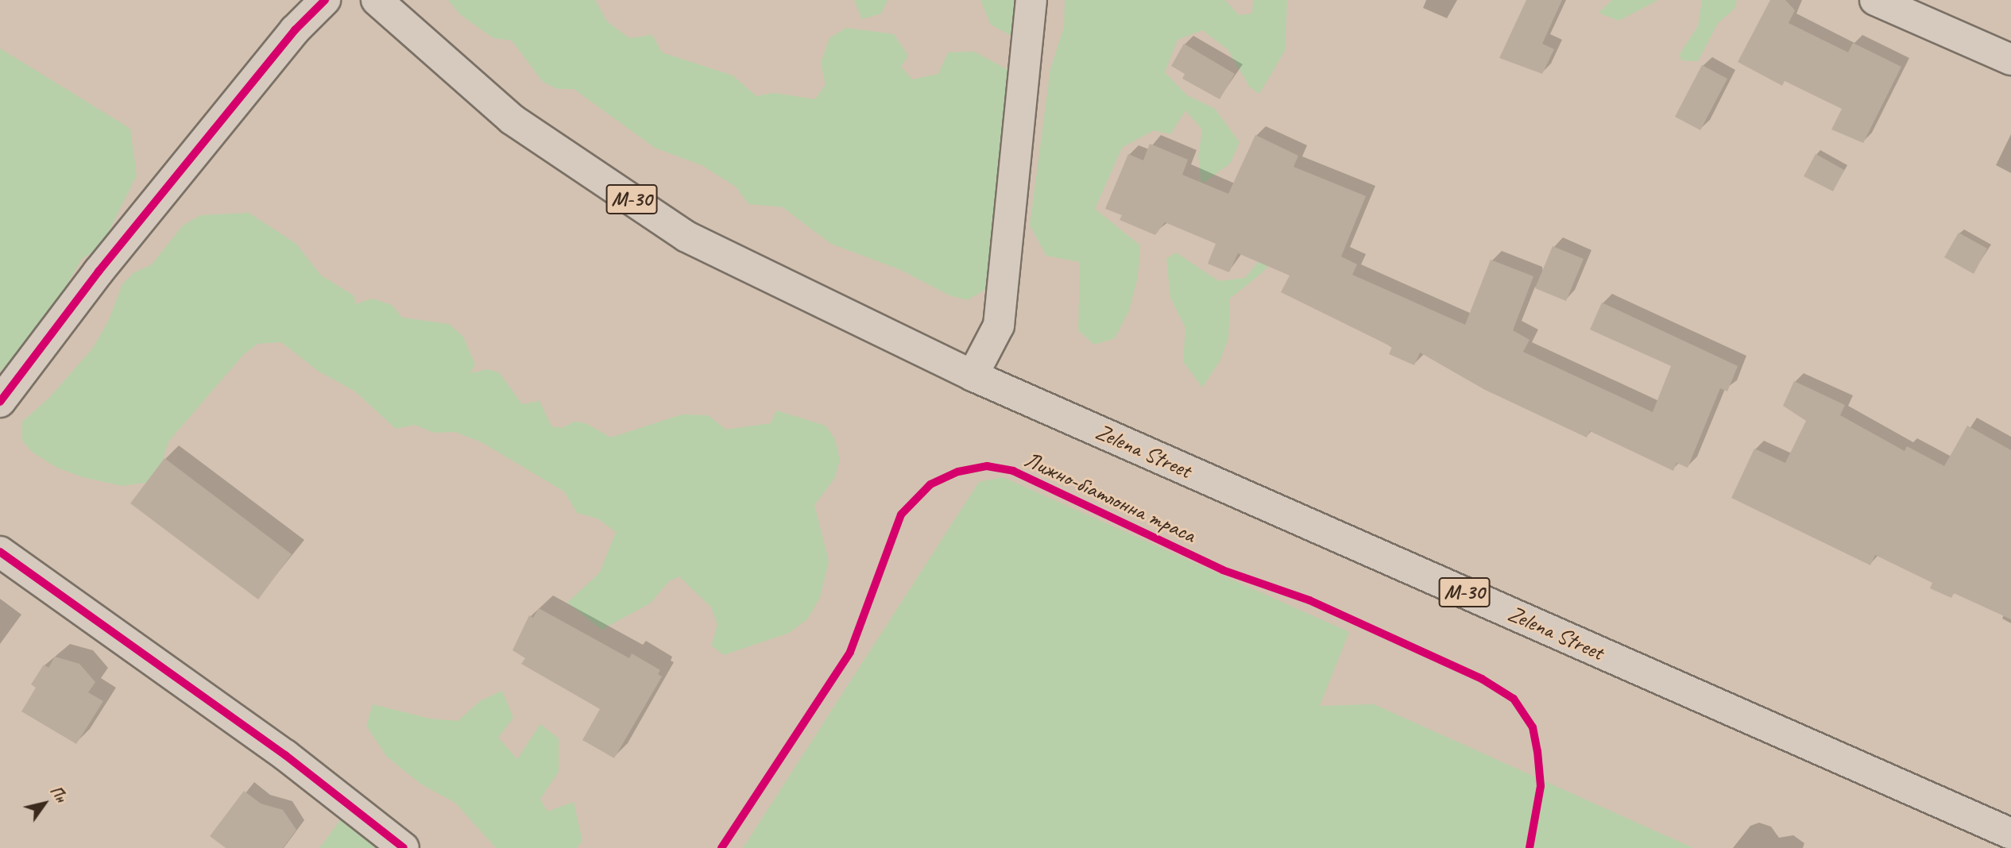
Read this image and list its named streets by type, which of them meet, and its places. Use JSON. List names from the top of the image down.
{
  "streets": {
    "main road": ["М-30", "Zelena Street"],
    "cycle path": ["Лижно-біатлонна траса"]
  },
  "north": "top right"
}
